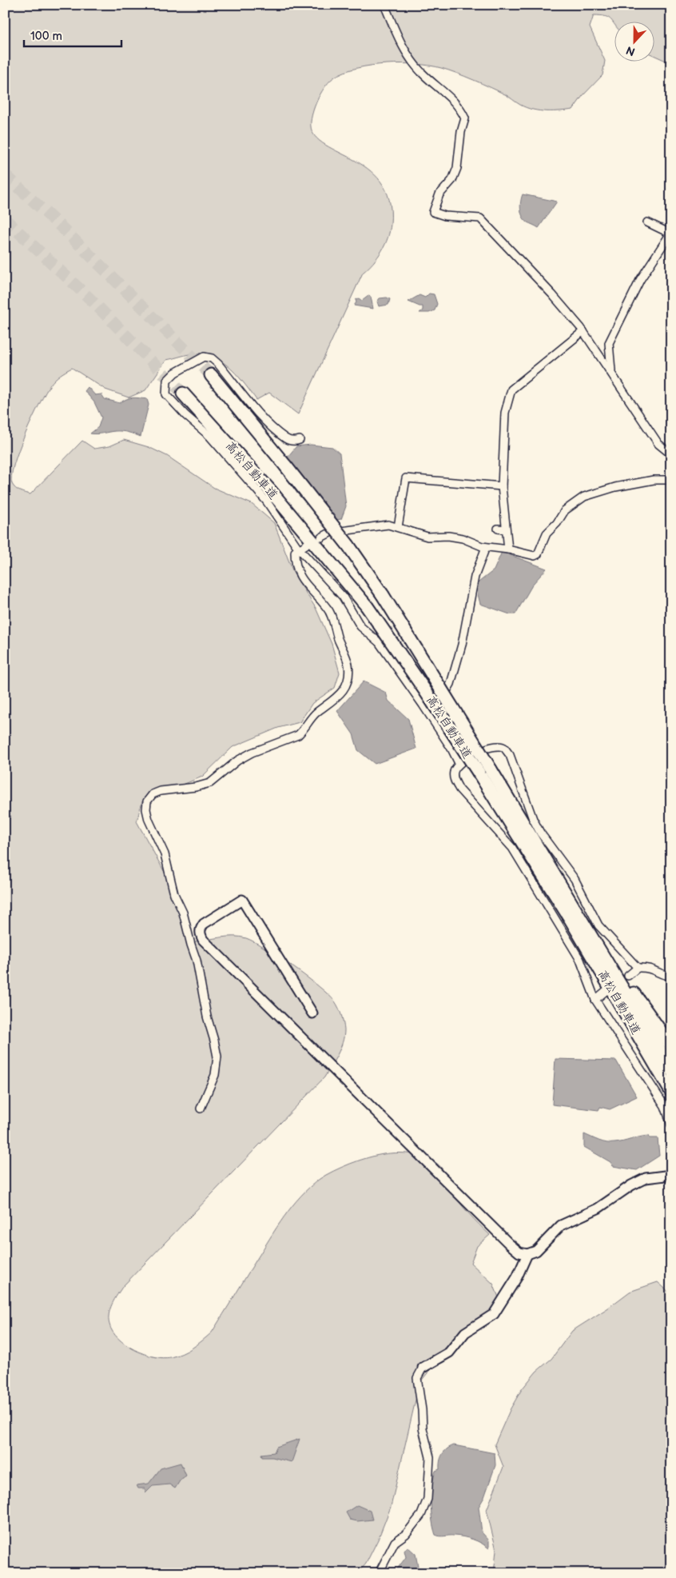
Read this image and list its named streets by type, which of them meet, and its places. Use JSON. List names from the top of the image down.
{
  "streets": {
    "highway": ["高松自動車道"]
  },
  "scale_bar": "100 m",
  "north": "bottom"
}
